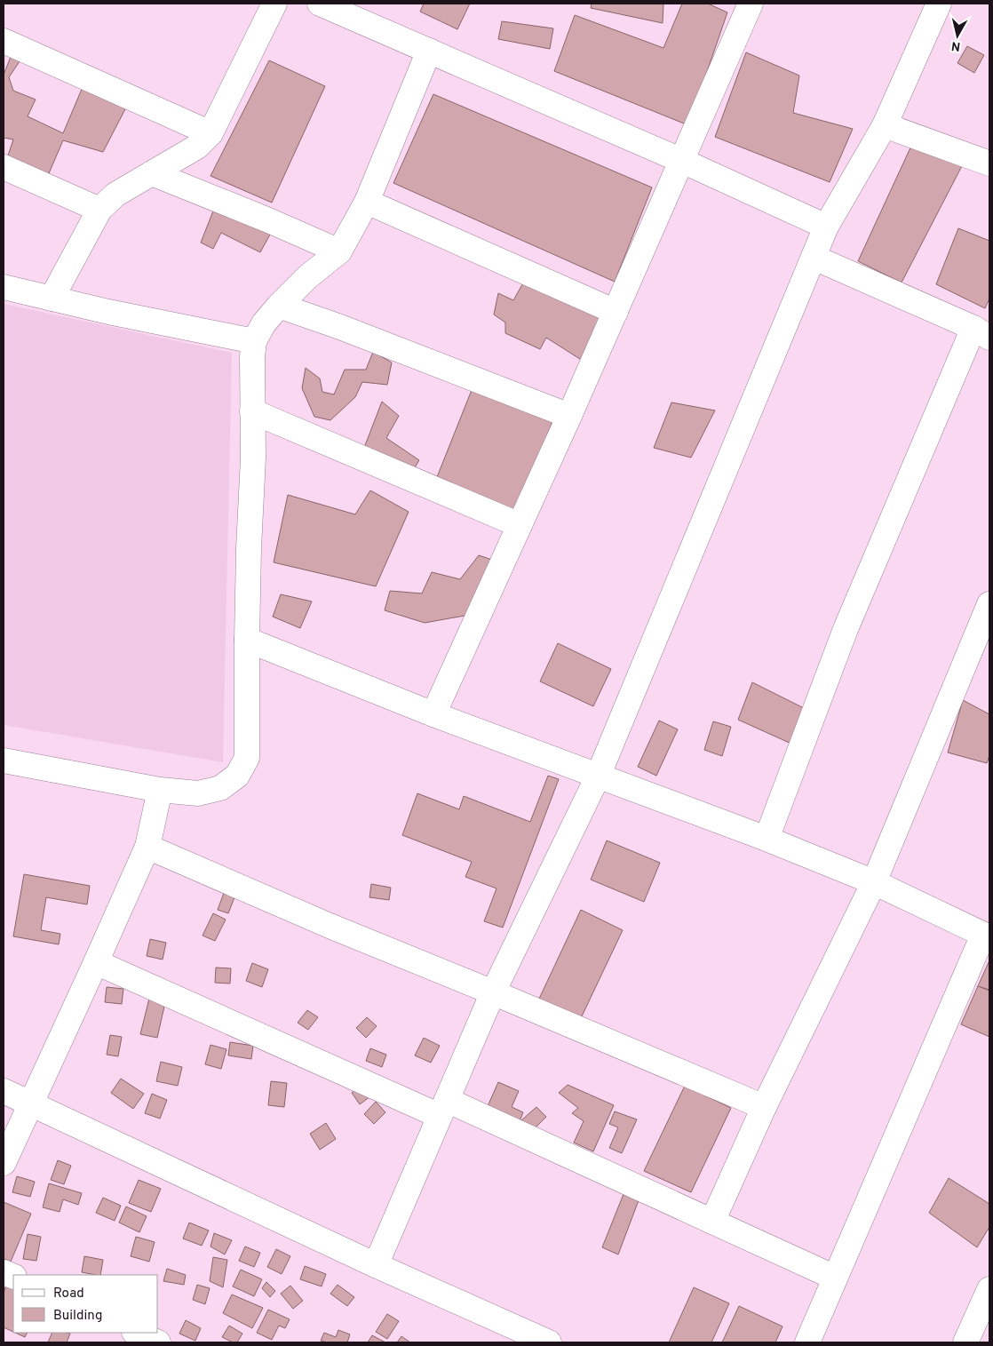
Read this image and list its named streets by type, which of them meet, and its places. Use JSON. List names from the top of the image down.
{
  "legend": ["Road", "Building"],
  "north": "bottom"
}
